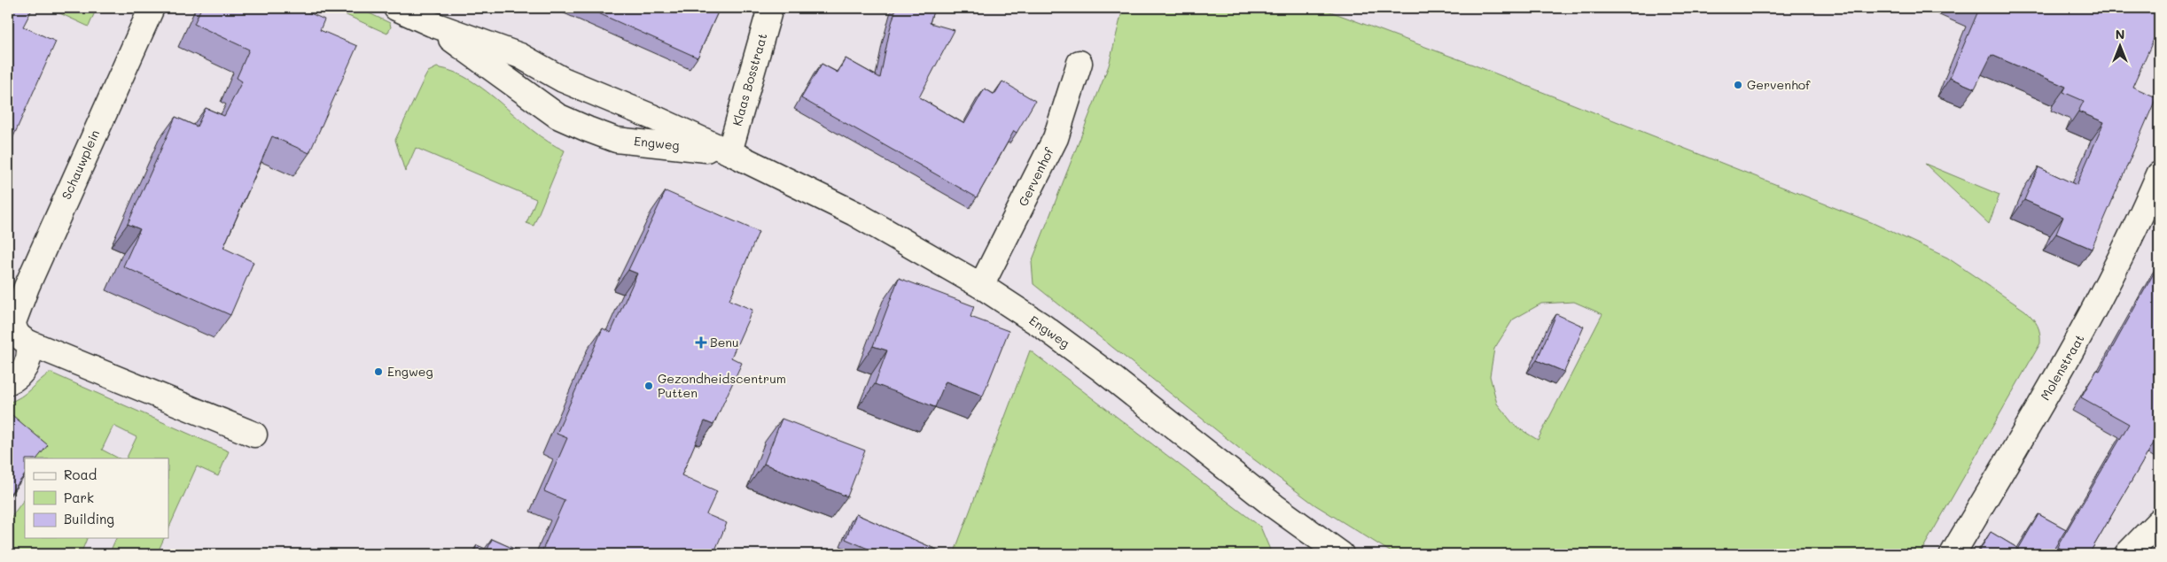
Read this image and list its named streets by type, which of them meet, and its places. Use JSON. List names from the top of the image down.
{
  "streets": {
    "street": [
      "Klaas Bosstraat",
      "Engweg",
      "Schauwplein",
      "Gervenhof",
      "Molenstraat"
    ]
  },
  "crossings": [
    ["Klaas Bosstraat", "Engweg"],
    ["Engweg", "Gervenhof"]
  ],
  "places": {
    "other": ["Gervenhof", "Engweg", "Gezondheidscentrum Putten"],
    "health": ["Benu"]
  },
  "legend": ["Road", "Park", "Building"],
  "north": "top"
}
